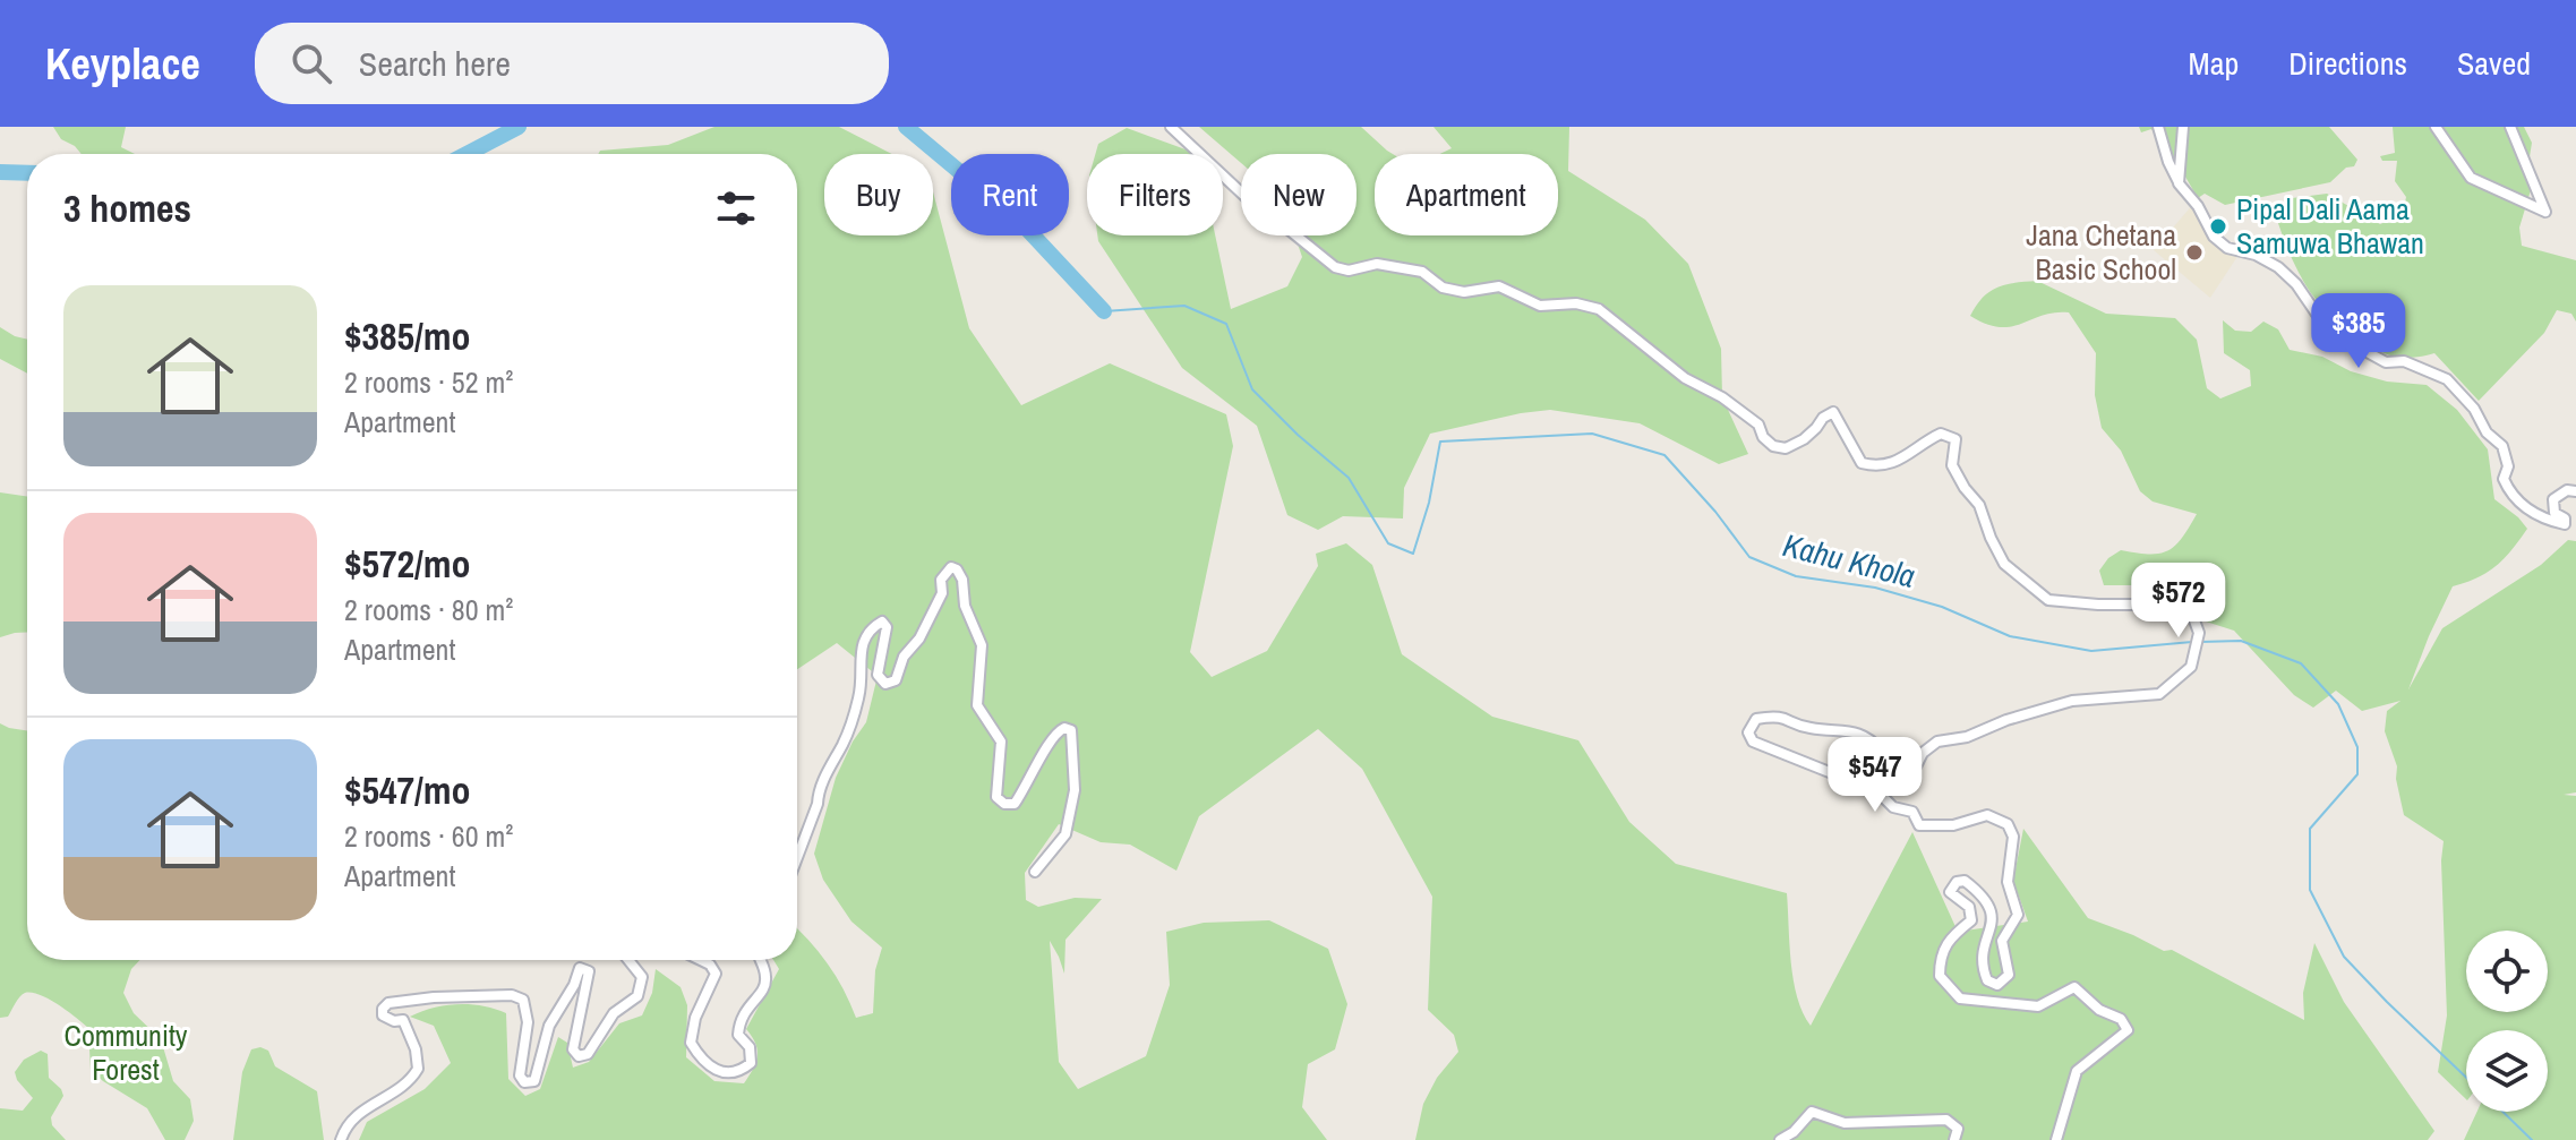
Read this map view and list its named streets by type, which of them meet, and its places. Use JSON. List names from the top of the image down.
{
  "water": ["Kahu Khola"],
  "parks": ["Community Forest"],
  "places": ["Pipal Dali Aama Samuwa Bhawan", "Jana Chetana Basic School"],
  "page": {
    "header": "Keyplace",
    "search": "Search here",
    "nav": ["Map", "Directions", "Saved"],
    "chip": [
      "Buy",
      "Rent",
      "Filters",
      "New",
      "Apartment"
    ],
    "heading": "3 homes",
    "list": [
      {
        "name": "$385/mo",
        "note": "2 rooms · 52 m² · Apartment"
      },
      {
        "name": "$572/mo",
        "note": "2 rooms · 80 m² · Apartment"
      },
      {
        "name": "$547/mo",
        "note": "2 rooms · 60 m² · Apartment"
      }
    ],
    "price": ["$385", "$572", "$547"]
  }
}
